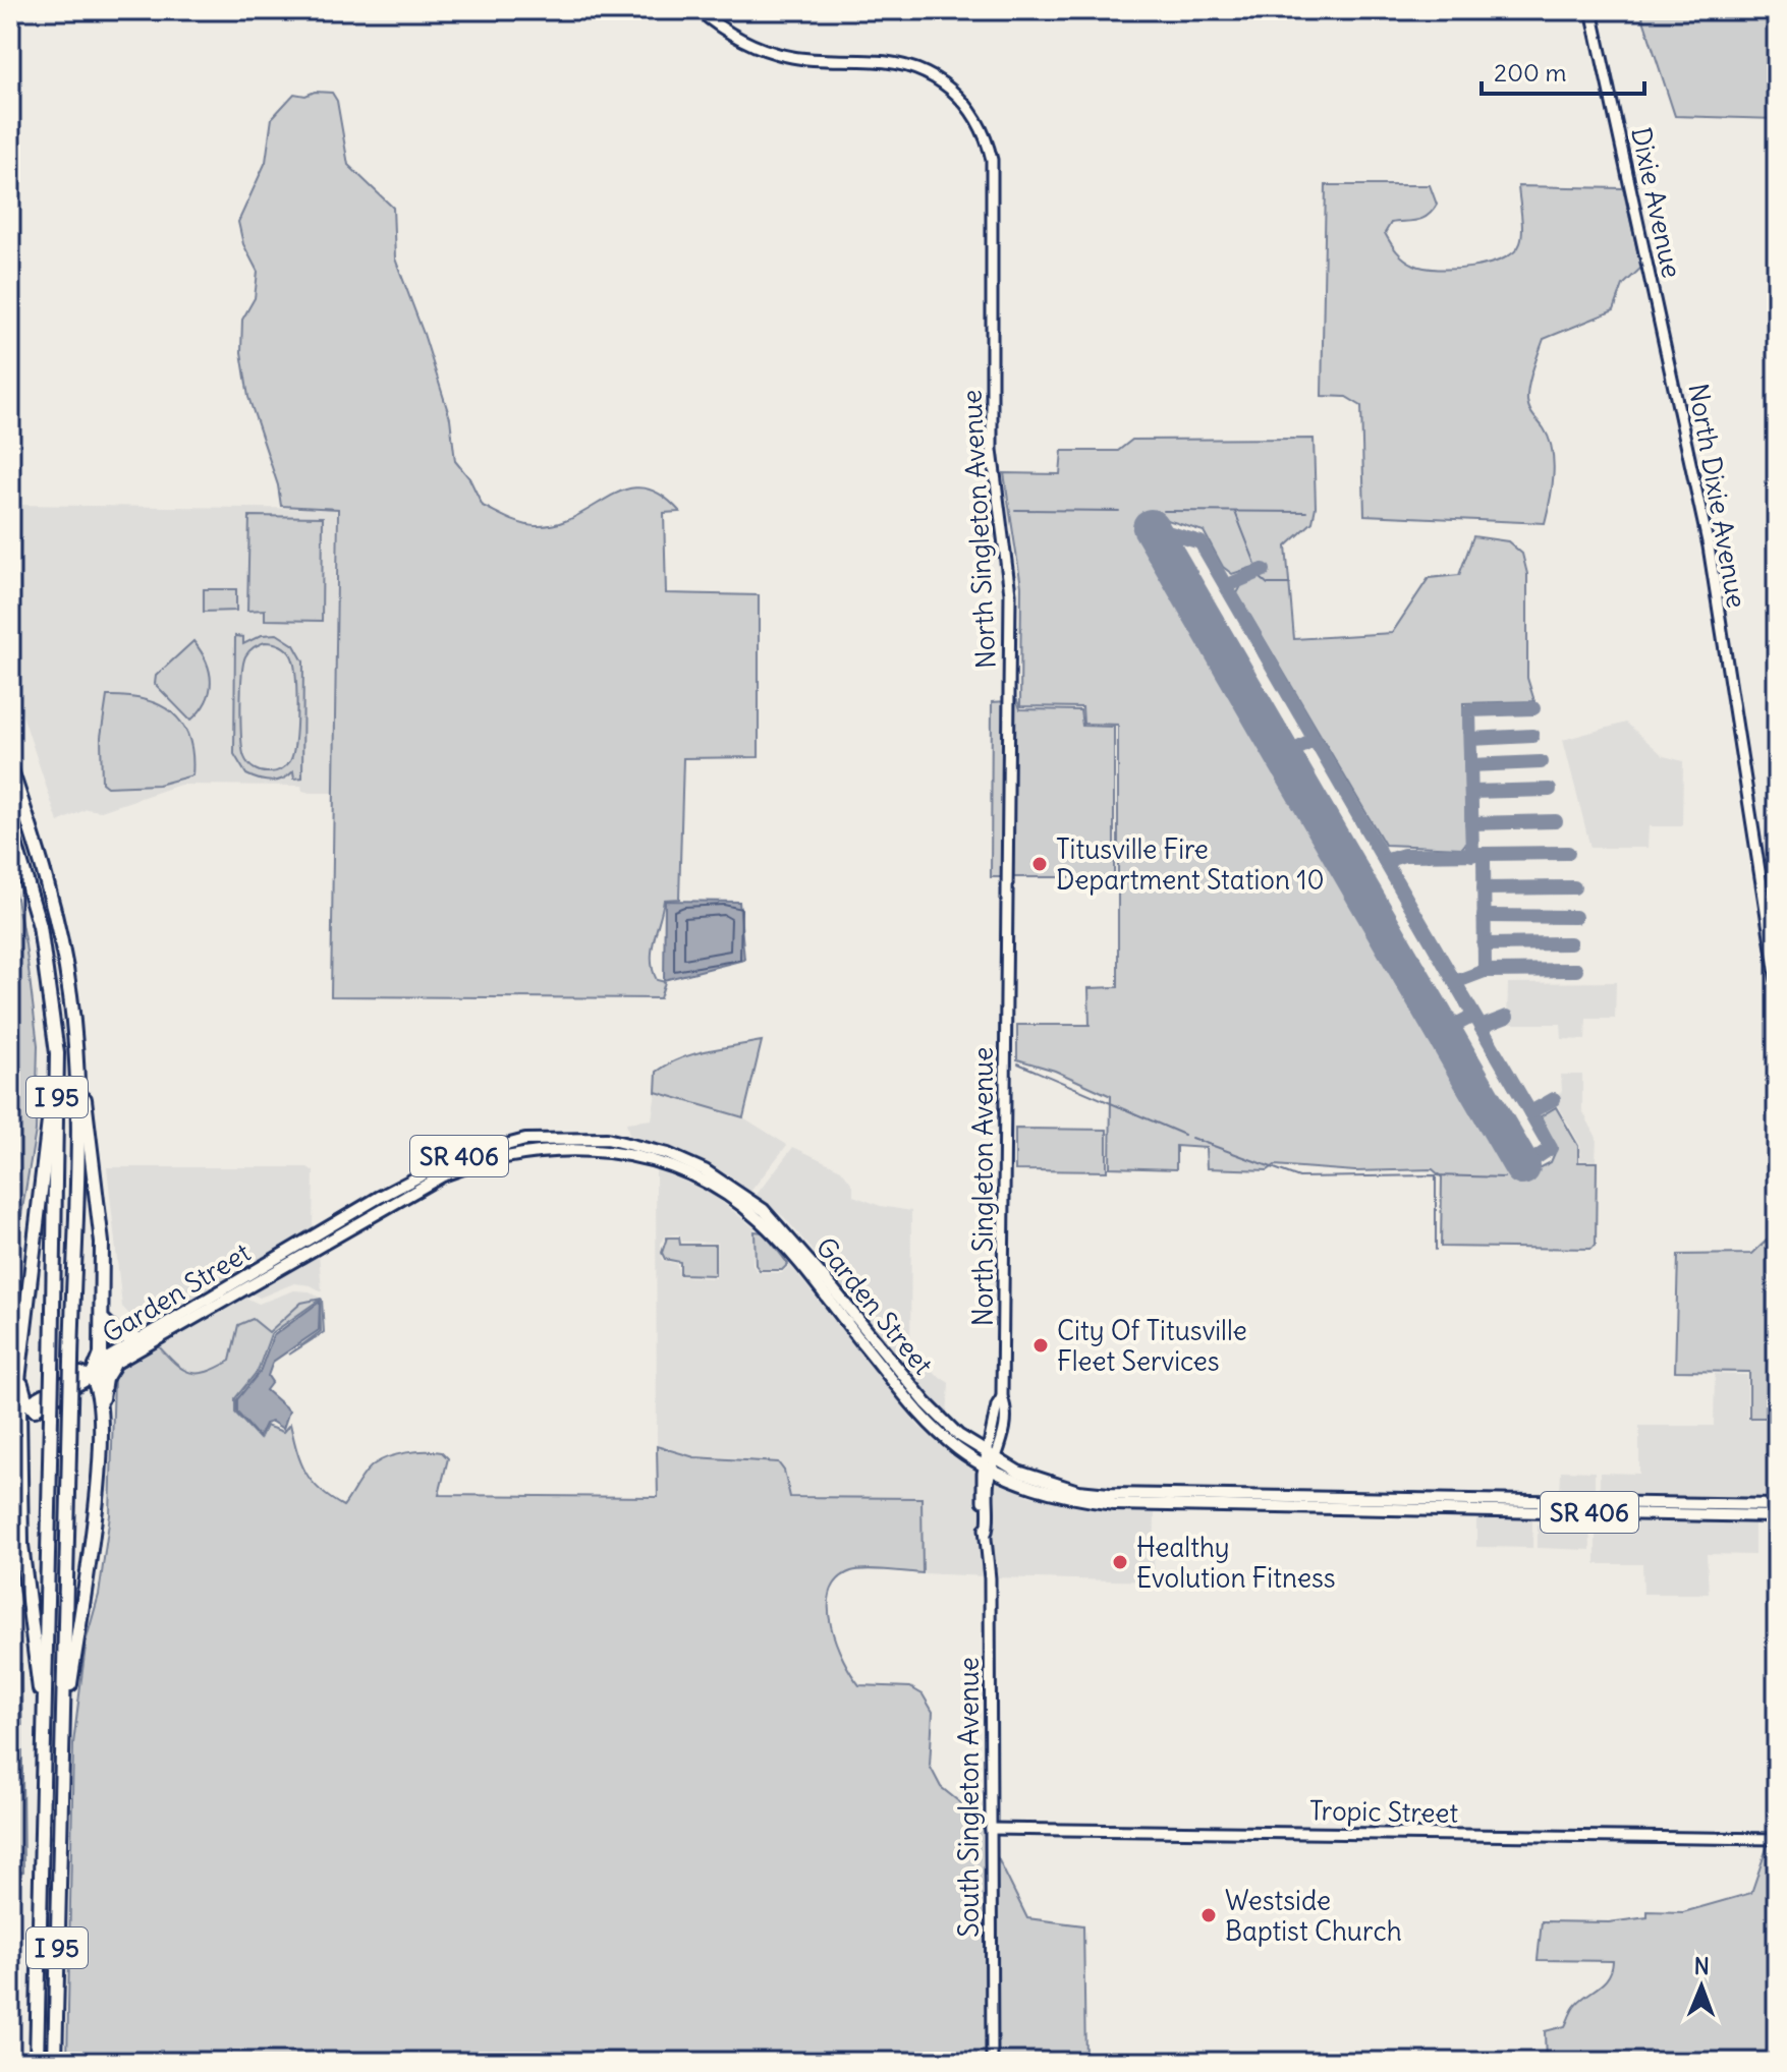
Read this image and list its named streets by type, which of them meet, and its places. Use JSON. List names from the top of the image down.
{
  "streets": {
    "highway": ["I 95"],
    "main road": ["SR 406", "Garden Street"],
    "street": [
      "Dixie Avenue",
      "North Dixie Avenue",
      "North Singleton Avenue",
      "South Singleton Avenue",
      "Tropic Street"
    ]
  },
  "crossings": [
    ["Dixie Avenue", "North Dixie Avenue"],
    ["North Singleton Avenue", "Garden Street"],
    ["North Singleton Avenue", "South Singleton Avenue"],
    ["Garden Street", "South Singleton Avenue"],
    ["South Singleton Avenue", "Tropic Street"]
  ],
  "places": [
    "Titusville Fire Department Station 10",
    "City Of Titusville Fleet Services",
    "Healthy Evolution Fitness",
    "Westside Baptist Church"
  ],
  "scale_bar": "200 m",
  "north": "top"
}
